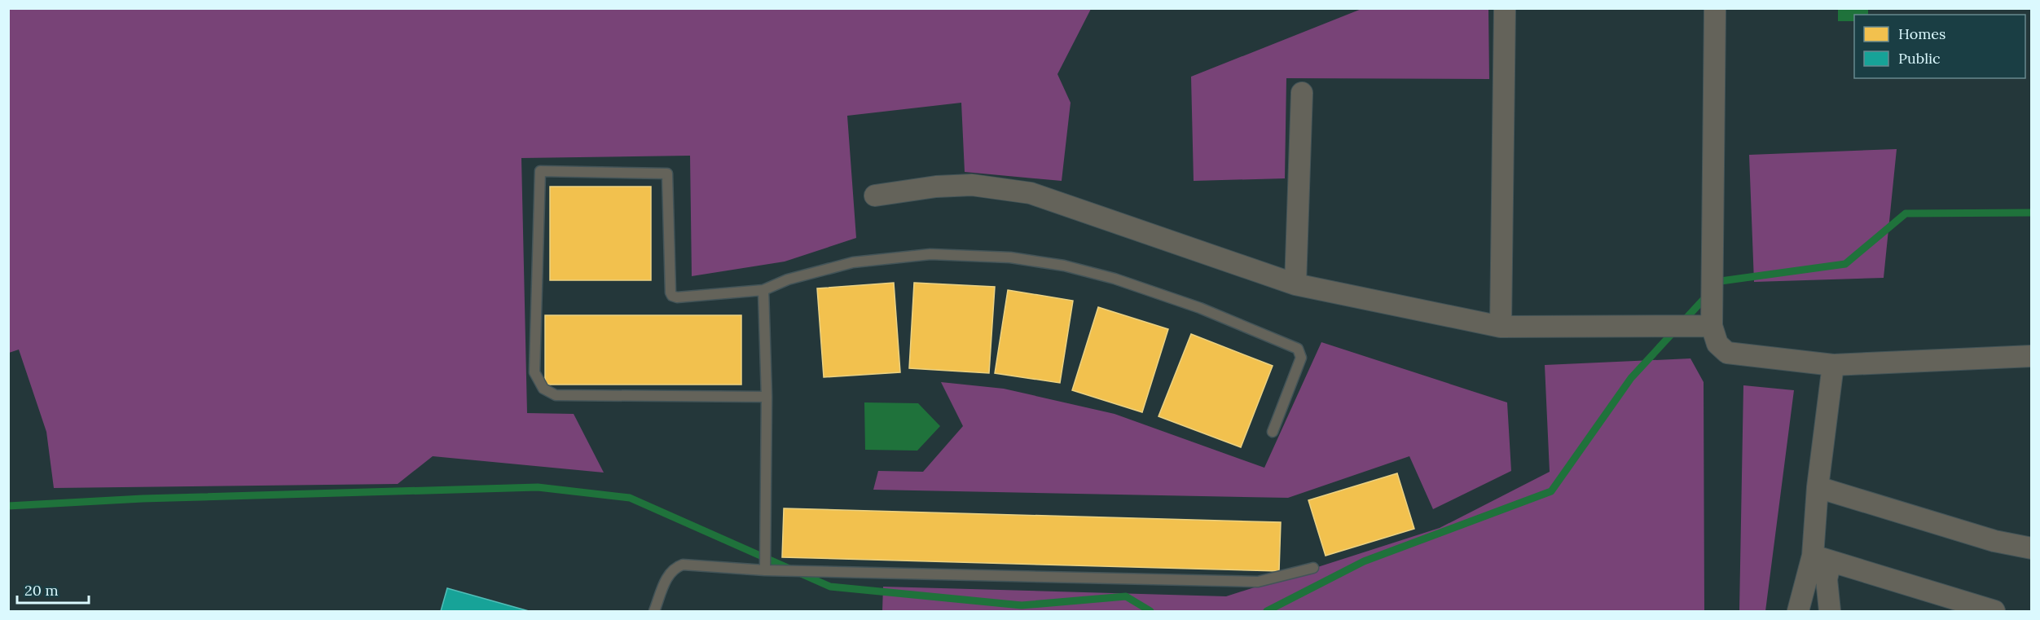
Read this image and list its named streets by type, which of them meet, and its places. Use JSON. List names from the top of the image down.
{
  "legend": ["Homes", "Public"],
  "scale_bar": "20 m"
}
